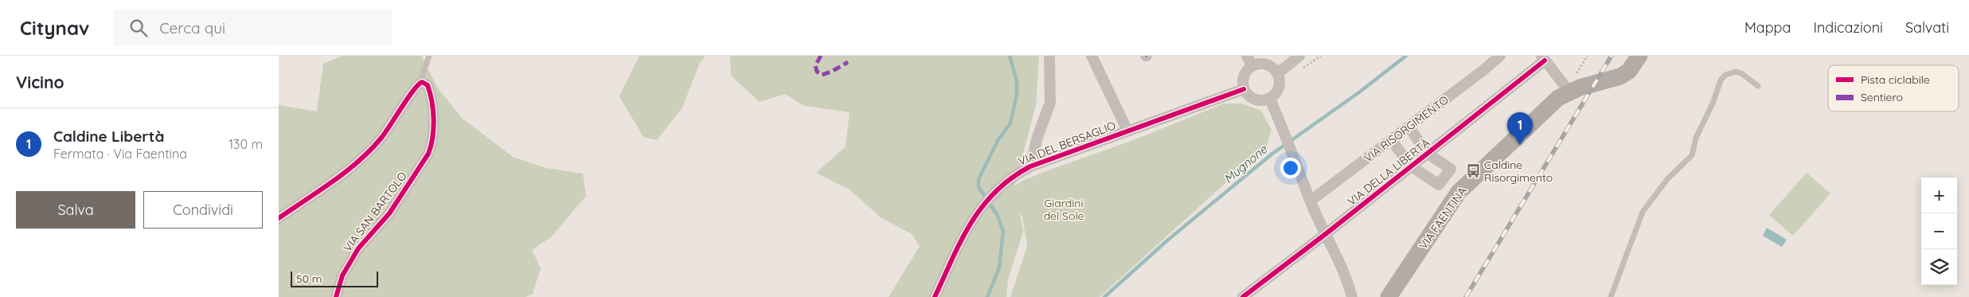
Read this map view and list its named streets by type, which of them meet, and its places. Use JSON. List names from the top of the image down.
{
  "streets": {
    "main road": ["VIA FAENTINA"],
    "street": [
      "VIA RISORGIMENTO",
      "VIA DEL BERSAGLIO",
      "VIA DELLA LIBERTÀ",
      "VIA SAN BARTOLO"
    ]
  },
  "water": ["Mugnone"],
  "parks": ["Giardini del Sole"],
  "places": {
    "bus stop": ["Caldine Risorgimento"]
  },
  "legend": ["Pista ciclabile", "Sentiero"],
  "scale_bar": "50 m",
  "page": {
    "header": "Citynav",
    "search": "Cerca qui",
    "nav": ["Mappa", "Indicazioni", "Salvati"],
    "heading": "Vicino",
    "list": [
      {
        "mark": "1",
        "name": "Caldine Libertà",
        "note": "Fermata · Via Faentina",
        "value": "130 m"
      }
    ],
    "pins": "1",
    "map_buttons": ["+", "−"],
    "buttons": ["Salva", "Condividi"],
    "scale": "50 m"
  }
}
